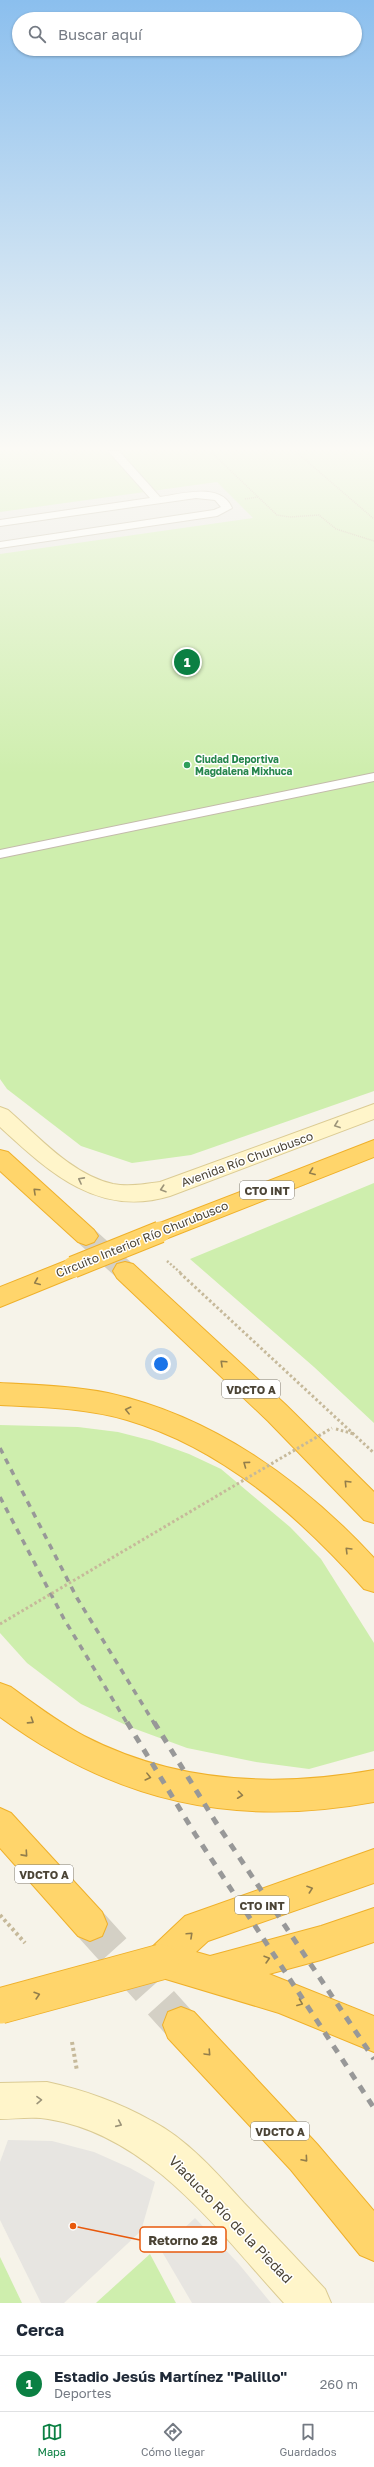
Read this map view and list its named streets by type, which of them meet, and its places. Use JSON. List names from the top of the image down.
{
  "streets": {
    "highway": ["CTO INT", "Circuito Interior Río Churubusco", "VDCTO A"],
    "main road": ["Avenida Río Churubusco", "Viaducto Río de la Piedad"]
  },
  "one_way": ["Avenida Río Churubusco", "Circuito Interior Río Churubusco", "Viaducto Río de la Piedad"],
  "places": ["Ciudad Deportiva Magdalena Mixhuca", "Retorno 28"],
  "page": {
    "search": "Buscar aquí",
    "pins": "1",
    "heading": "Cerca",
    "list": [
      {
        "mark": "1",
        "name": "Estadio Jesús Martínez \"Palillo\"",
        "note": "Deportes",
        "value": "260 m"
      }
    ],
    "nav": ["Mapa", "Cómo llegar", "Guardados"]
  }
}
